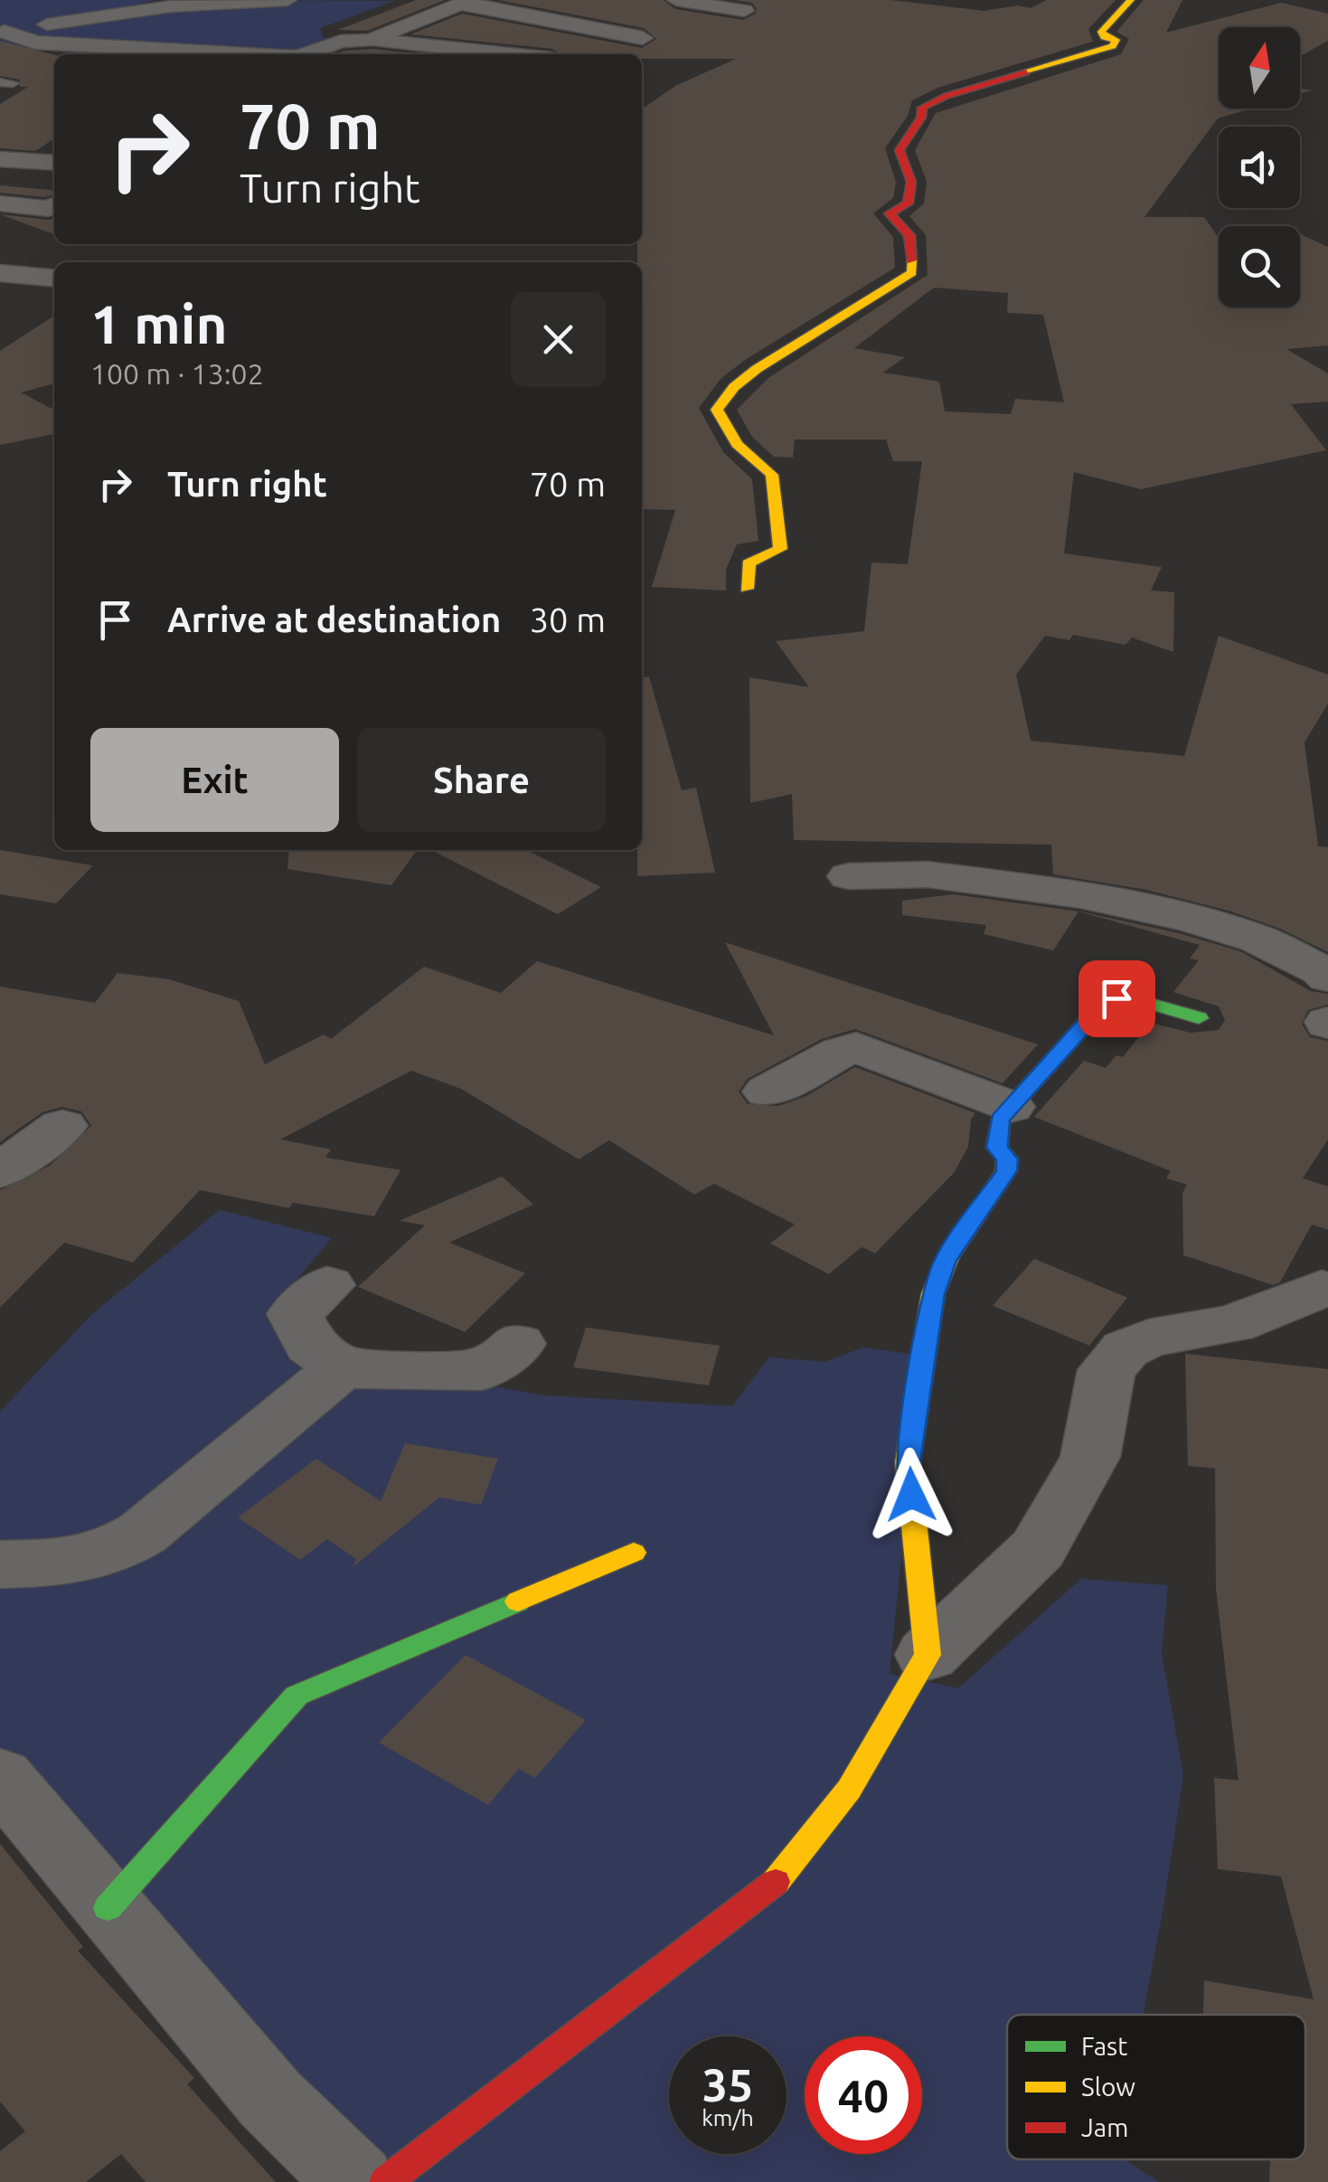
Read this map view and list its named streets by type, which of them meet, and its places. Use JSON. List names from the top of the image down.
{
  "legend": ["Fast", "Slow", "Jam"],
  "north": "top",
  "page": {
    "turn": ["70 m", "Turn right"],
    "heading": ["1 min", "100 m · 13:02"],
    "list": [
      {
        "name": "Turn right",
        "value": "70 m"
      },
      {
        "name": "Arrive at destination",
        "value": "30 m"
      }
    ],
    "buttons": ["Exit", "Share"],
    "speed": "35 km/h",
    "limit": "40"
  }
}
